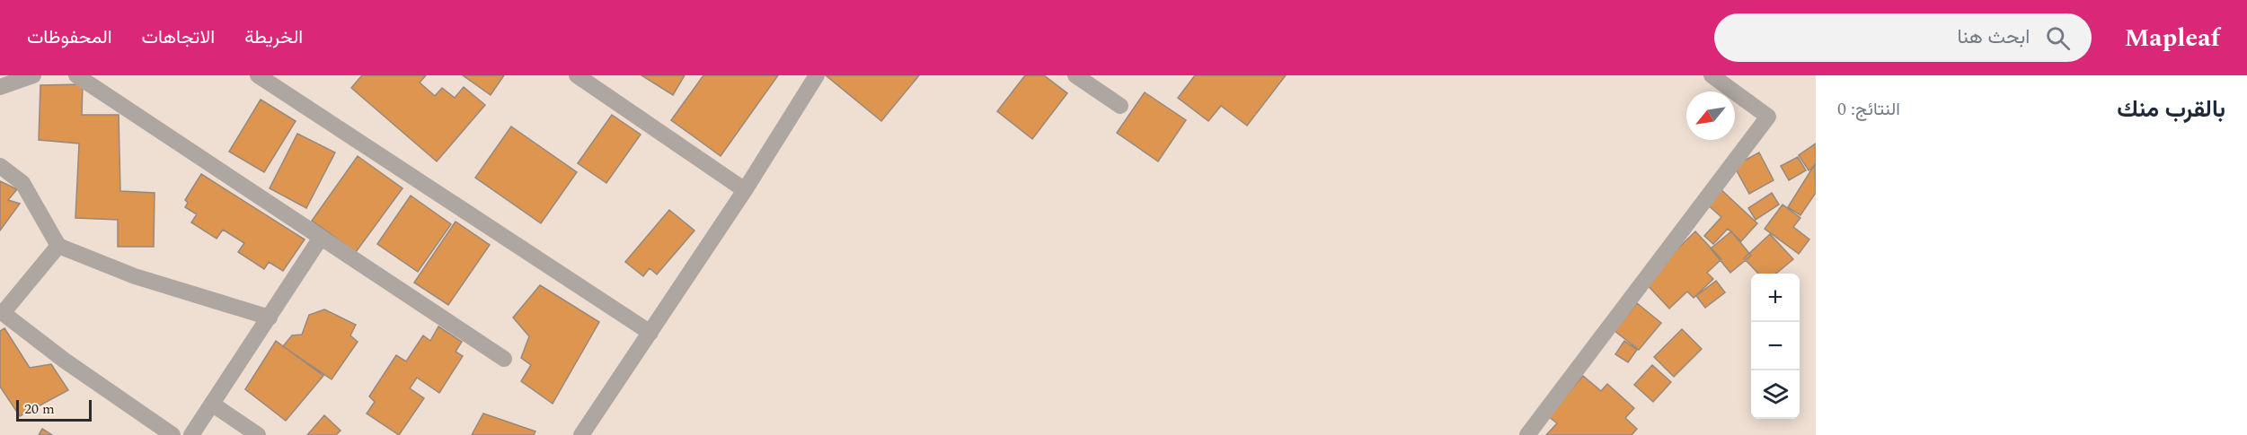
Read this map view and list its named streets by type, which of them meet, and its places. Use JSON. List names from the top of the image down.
{
  "scale_bar": "20 m",
  "north": "bottom left",
  "page": {
    "header": "Mapleaf",
    "search": "ابحث هنا",
    "nav": ["الخريطة", "الاتجاهات", "المحفوظات"],
    "heading": ["بالقرب منك", "النتائج: 0"],
    "map_buttons": ["+", "−"],
    "scale": "20 m"
  }
}
